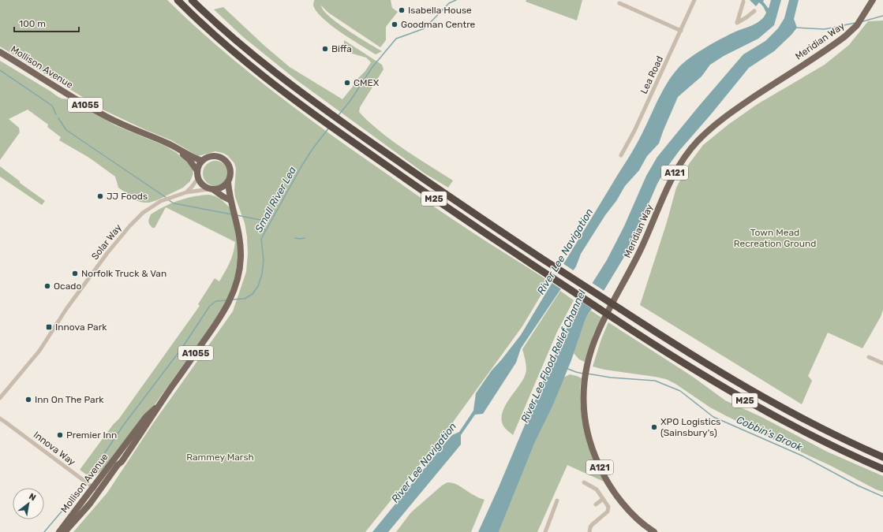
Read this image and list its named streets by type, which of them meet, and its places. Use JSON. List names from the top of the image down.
{
  "streets": {
    "highway": ["M25"],
    "main road": [
      "Meridian Way",
      "Mollison Avenue",
      "A1055",
      "A121"
    ],
    "street": ["Lea Road", "Solar Way", "Innova Way"]
  },
  "crossings": [
    ["Mollison Avenue", "Solar Way"],
    ["Mollison Avenue", "Innova Way"]
  ],
  "water": [
    "Small River Lea",
    "River Lee Navigation",
    "River Lee Flood Relief Channel",
    "Cobbin's Brook"
  ],
  "parks": ["Town Mead Recreation Ground", "Rammey Marsh"],
  "places": {
    "other": [
      "Isabella House",
      "Goodman Centre",
      "Biffa",
      "CMEX",
      "JJ Foods",
      "Norfolk Truck & Van",
      "Ocado",
      "Inn On The Park",
      "XPO Logistics (Sainsbury's)",
      "Premier Inn"
    ],
    "transit": ["Innova Park"]
  },
  "scale_bar": "100 m",
  "north": "top right"
}
